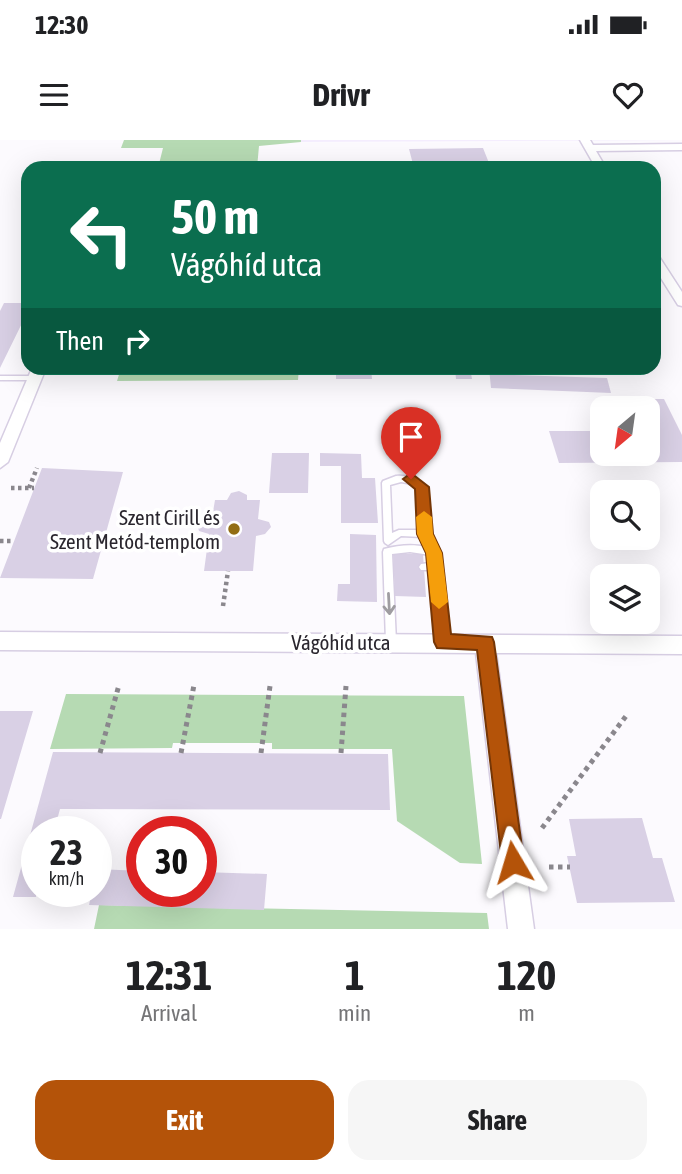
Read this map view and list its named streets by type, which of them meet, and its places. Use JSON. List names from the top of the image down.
{
  "streets": {
    "street": ["Vágóhíd utca"]
  },
  "places": ["Szent Cirill és Szent Metód-templom"],
  "north": "bottom left",
  "page": {
    "status": "12:30",
    "header": "Drivr",
    "turn": ["50 m", "Vágóhíd utca"],
    "then": "Then",
    "speed": "23 km/h",
    "limit": "30",
    "eta": [
      "12:31",
      "Arrival",
      "1",
      "min",
      "120",
      "m"
    ],
    "buttons": ["Exit", "Share"]
  }
}
